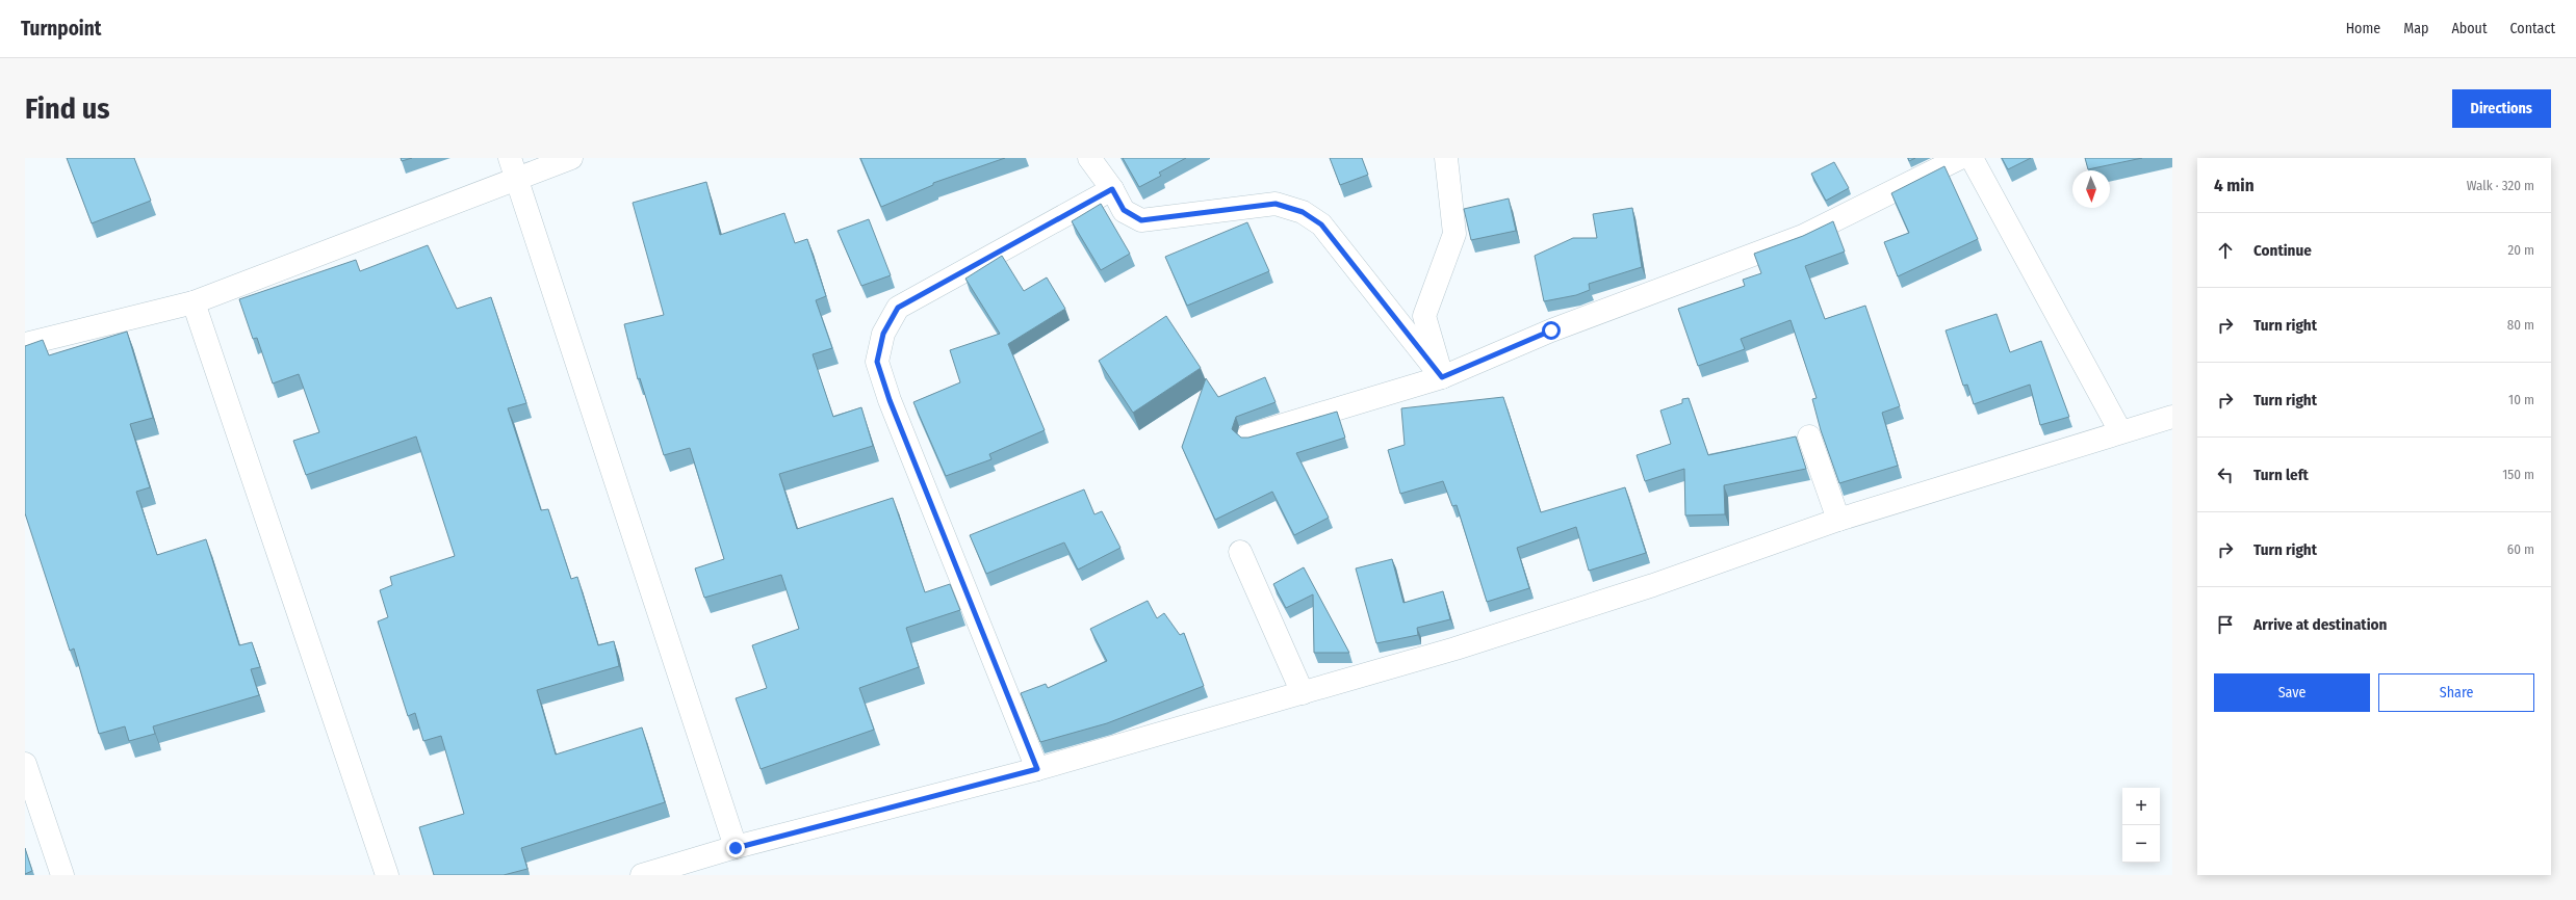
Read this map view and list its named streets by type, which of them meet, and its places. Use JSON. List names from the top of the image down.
{
  "north": "bottom",
  "page": {
    "header": "Turnpoint",
    "nav": [
      "Home",
      "Map",
      "About",
      "Contact"
    ],
    "buttons": [
      "Directions",
      ["Save", "Share"]
    ],
    "title": "Find us",
    "heading": ["4 min", "Walk · 320 m"],
    "list": [
      ["Continue", "20 m"],
      ["Turn right", "80 m"],
      ["Turn right", "10 m"],
      ["Turn left", "150 m"],
      ["Turn right", "60 m"],
      "Arrive at destination"
    ],
    "map_buttons": ["+", "−"]
  }
}
